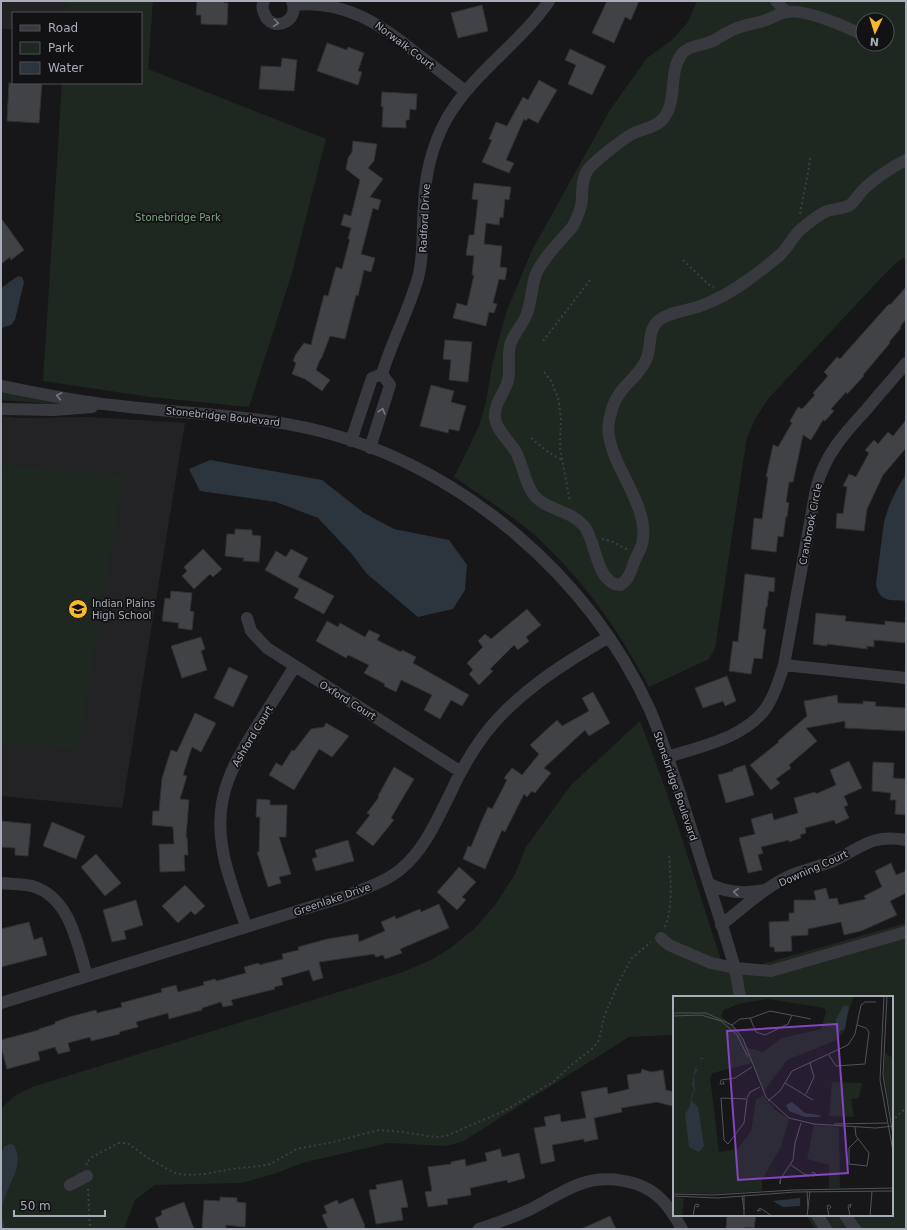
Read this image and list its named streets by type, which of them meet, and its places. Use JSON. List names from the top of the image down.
{
  "streets": {
    "street": [
      "Norwalk Court",
      "Radford Drive",
      "Stonebridge Boulevard",
      "Cranbrook Circle",
      "Oxford Court",
      "Ashford Court",
      "Downing Court",
      "Greenlake Drive"
    ]
  },
  "crossings": [
    ["Norwalk Court", "Radford Drive"],
    ["Radford Drive", "Stonebridge Boulevard"],
    ["Stonebridge Boulevard", "Cranbrook Circle"],
    ["Stonebridge Boulevard", "Downing Court"],
    ["Stonebridge Boulevard", "Greenlake Drive"],
    ["Oxford Court", "Ashford Court"],
    ["Oxford Court", "Greenlake Drive"],
    ["Ashford Court", "Greenlake Drive"]
  ],
  "parks": ["Stonebridge Park"],
  "places": {
    "school or university": ["Indian Plains High School"]
  },
  "legend": ["Road", "Park", "Water"],
  "scale_bar": "50 m",
  "north": "bottom"
}
